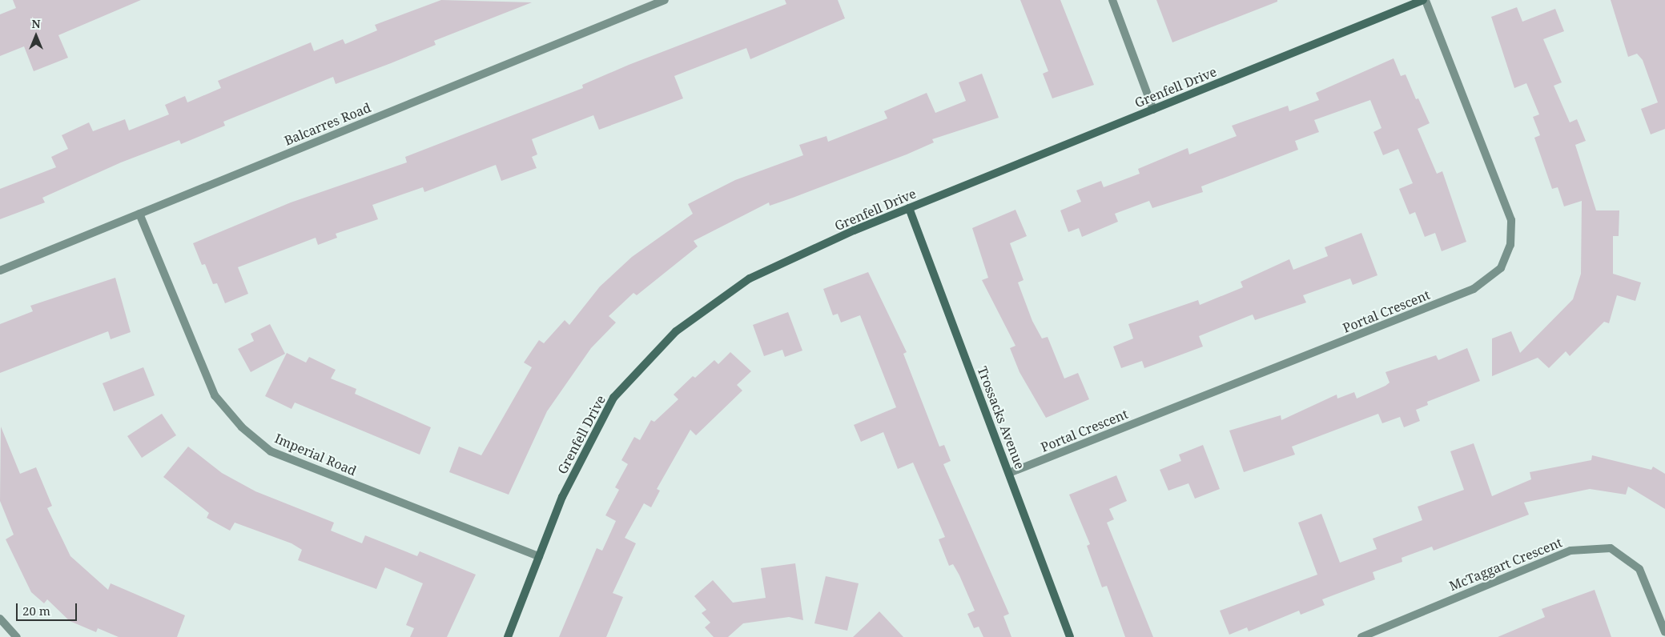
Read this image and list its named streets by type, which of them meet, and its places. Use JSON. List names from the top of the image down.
{
  "streets": {
    "street": [
      "Grenfell Drive",
      "Balcarres Road",
      "Portal Crescent",
      "Trossacks Avenue",
      "Imperial Road",
      "McTaggart Crescent"
    ]
  },
  "crossings": [
    ["Grenfell Drive", "Portal Crescent"],
    ["Grenfell Drive", "Trossacks Avenue"],
    ["Grenfell Drive", "Imperial Road"],
    ["Balcarres Road", "Imperial Road"],
    ["Portal Crescent", "Trossacks Avenue"]
  ],
  "scale_bar": "20 m",
  "north": "top"
}
